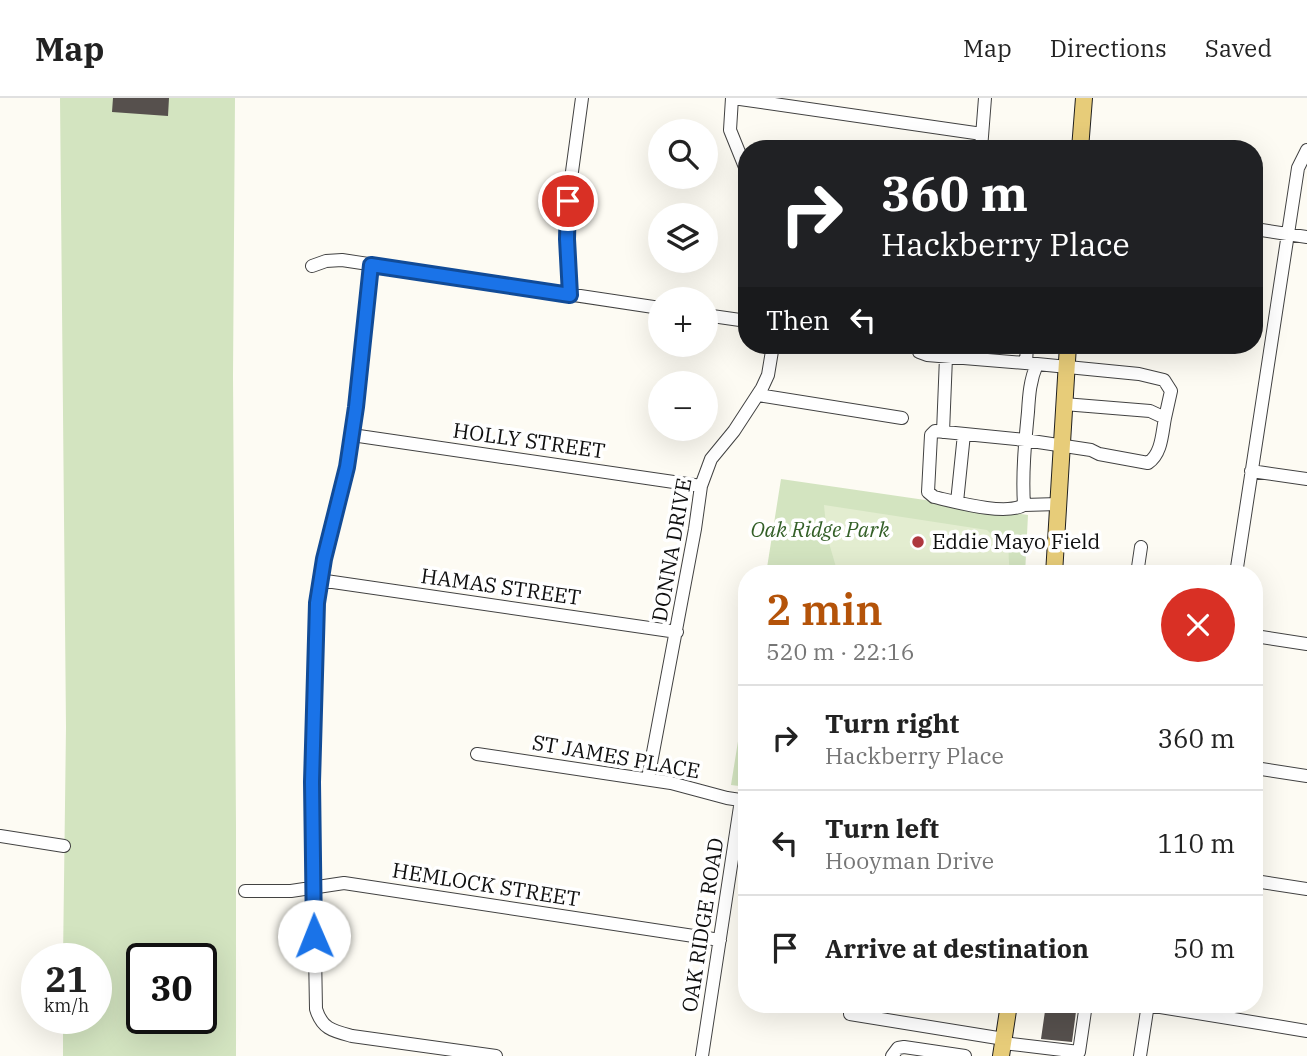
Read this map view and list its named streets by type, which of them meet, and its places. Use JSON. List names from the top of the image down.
{
  "streets": {
    "street": [
      "HOLLY STREET",
      "DONNA DRIVE",
      "HAMAS STREET",
      "ST JAMES PLACE",
      "HEMLOCK STREET",
      "OAK RIDGE ROAD"
    ]
  },
  "crossings": [
    ["HOLLY STREET", "DONNA DRIVE"],
    ["DONNA DRIVE", "HAMAS STREET"],
    ["DONNA DRIVE", "ST JAMES PLACE"],
    ["HEMLOCK STREET", "OAK RIDGE ROAD"]
  ],
  "parks": ["Oak Ridge Park"],
  "places": ["Eddie Mayo Field"],
  "page": {
    "header": "Map",
    "nav": ["Map", "Directions", "Saved"],
    "map_buttons": ["+", "−"],
    "turn": ["360 m", "Hackberry Place"],
    "then": "Then",
    "heading": ["2 min", "520 m · 22:16"],
    "list": [
      {
        "name": "Turn right",
        "note": "Hackberry Place",
        "value": "360 m"
      },
      {
        "name": "Turn left",
        "note": "Hooyman Drive",
        "value": "110 m"
      },
      {
        "name": "Arrive at destination",
        "value": "50 m"
      }
    ],
    "speed": "21 km/h",
    "limit": "30"
  }
}
